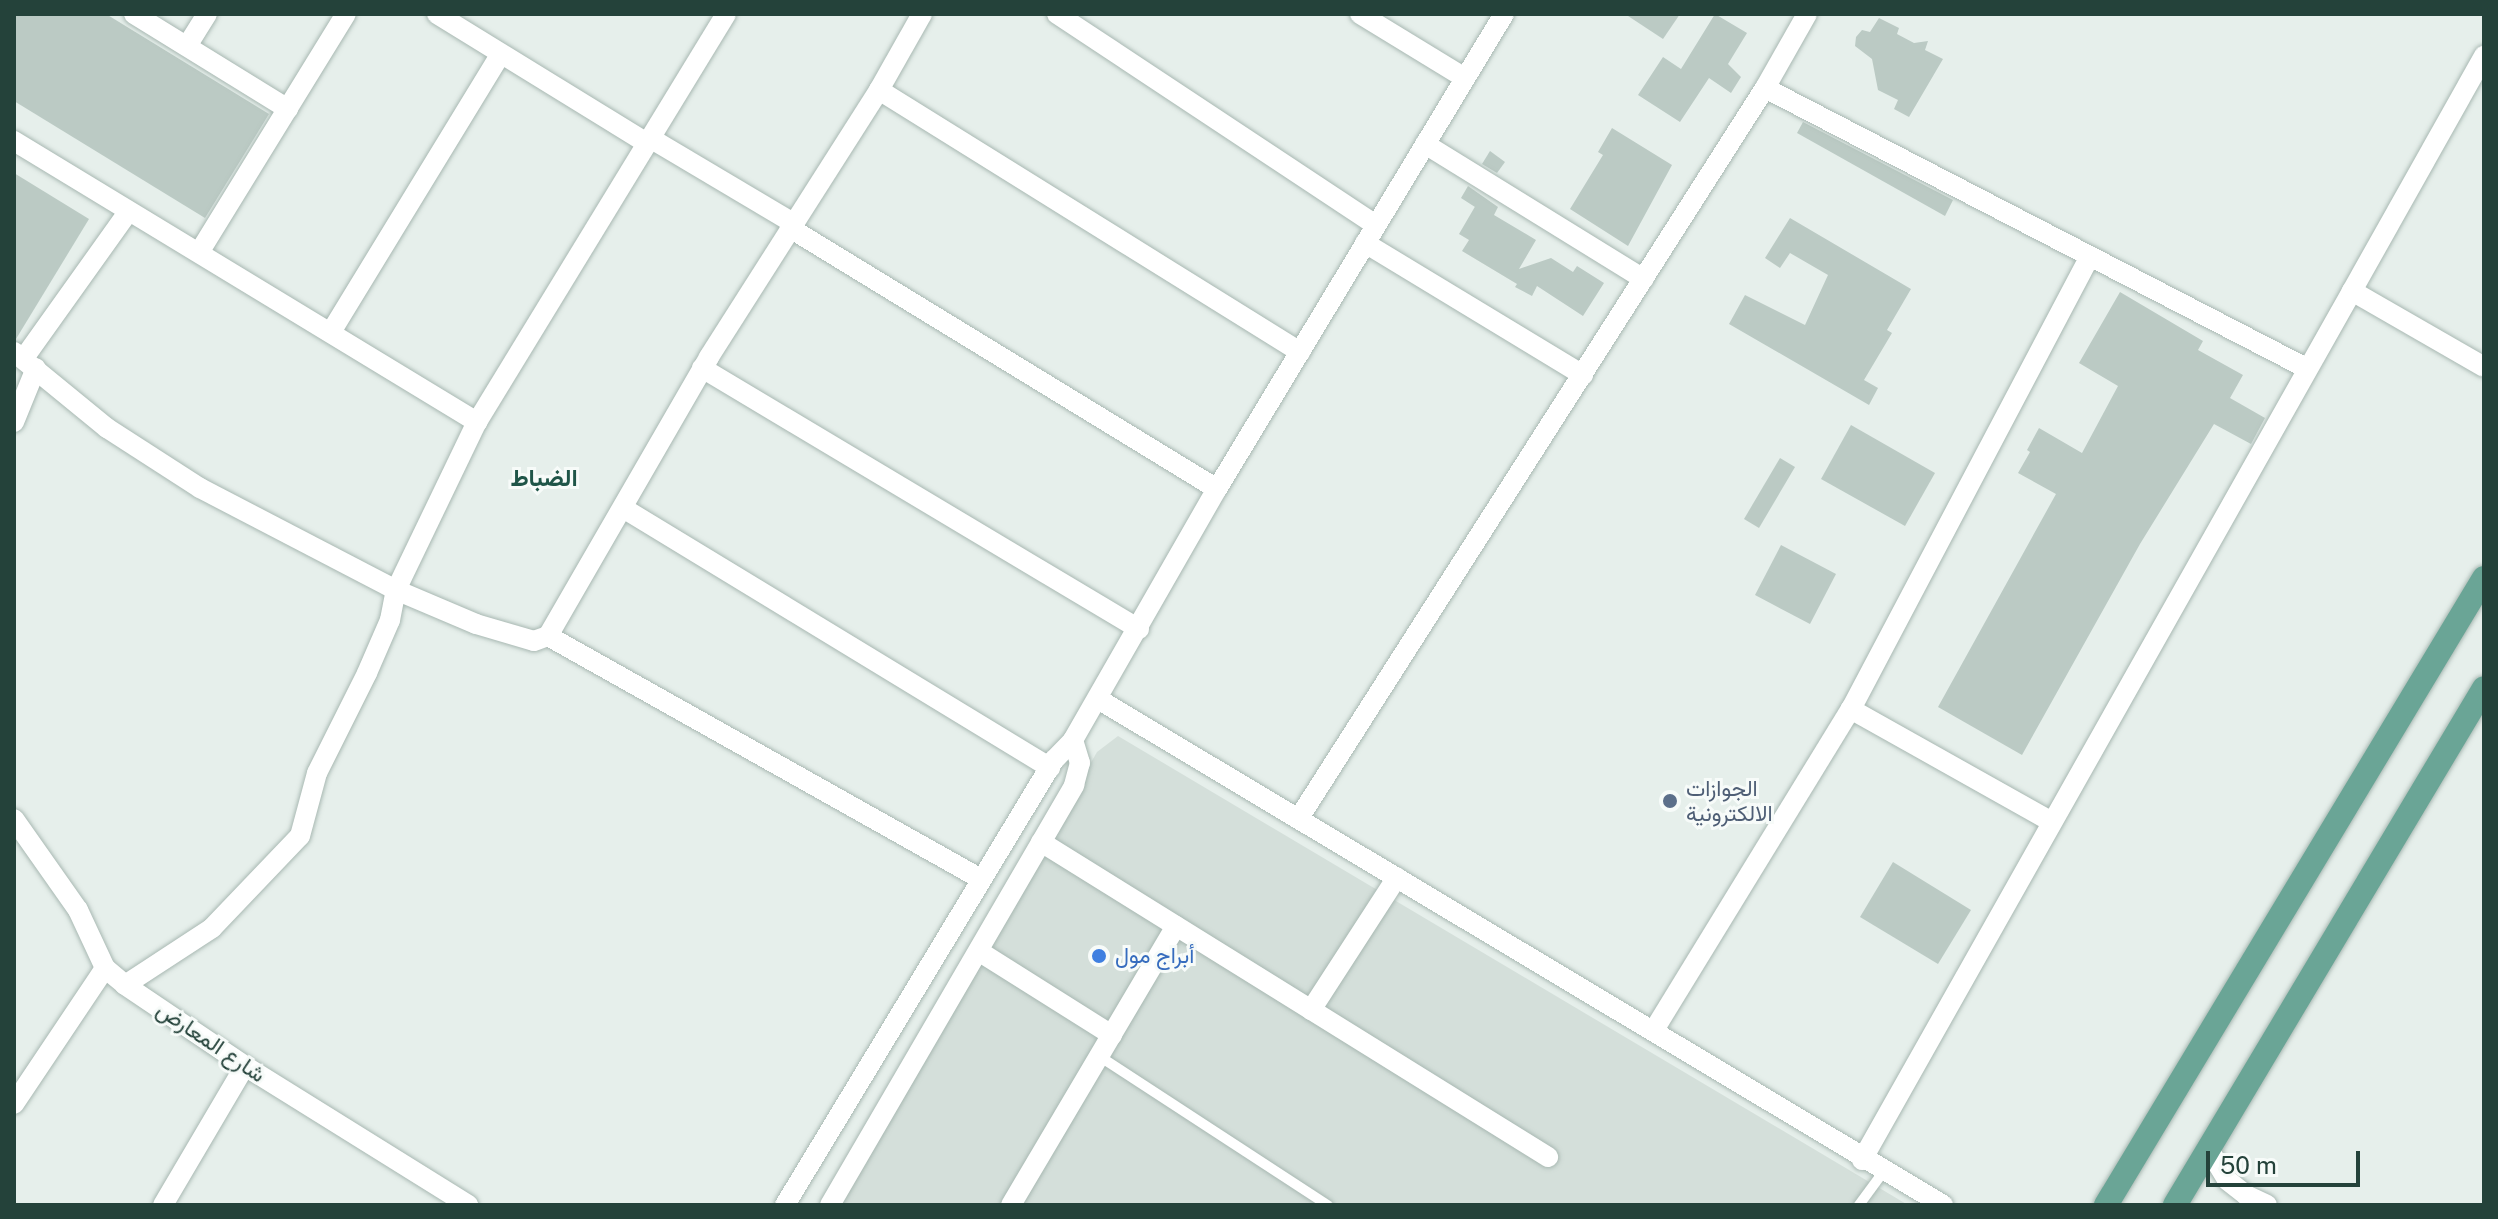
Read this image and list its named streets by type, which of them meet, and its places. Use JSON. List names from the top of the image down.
{
  "streets": {
    "street": ["شارع المعارض"]
  },
  "districts": ["الضباط"],
  "places": ["الجوازات الالكترونية", "أبراج مول"],
  "scale_bar": "50 m"
}
